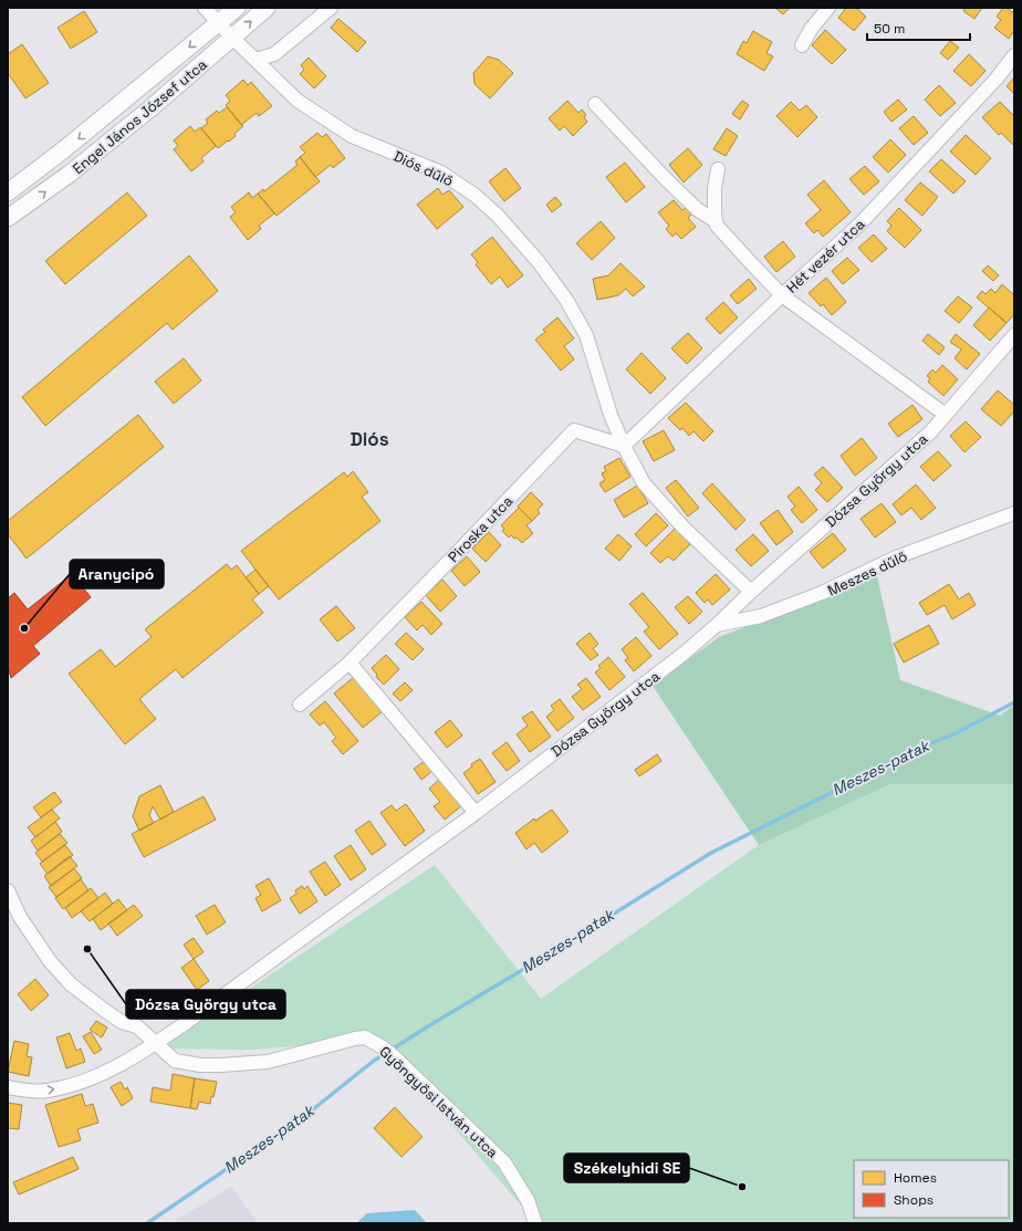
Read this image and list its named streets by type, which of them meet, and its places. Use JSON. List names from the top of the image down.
{
  "streets": {
    "street": [
      "Engel János József utca",
      "Diós dűlő",
      "Hét vezér utca",
      "Dózsa György utca",
      "Piroska utca",
      "Meszes dűlő",
      "Gyöngyösi István utca"
    ]
  },
  "crossings": [
    ["Engel János József utca", "Diós dűlő"],
    ["Diós dűlő", "Hét vezér utca"],
    ["Diós dűlő", "Piroska utca"],
    ["Hét vezér utca", "Piroska utca"],
    ["Dózsa György utca", "Meszes dűlő"],
    ["Dózsa György utca", "Gyöngyösi István utca"]
  ],
  "districts": ["Diós"],
  "water": ["Meszes-patak"],
  "places": ["Aranycipó", "Dózsa György utca", "Székelyhidi SE"],
  "legend": ["Homes", "Shops"],
  "scale_bar": "50 m"
}
